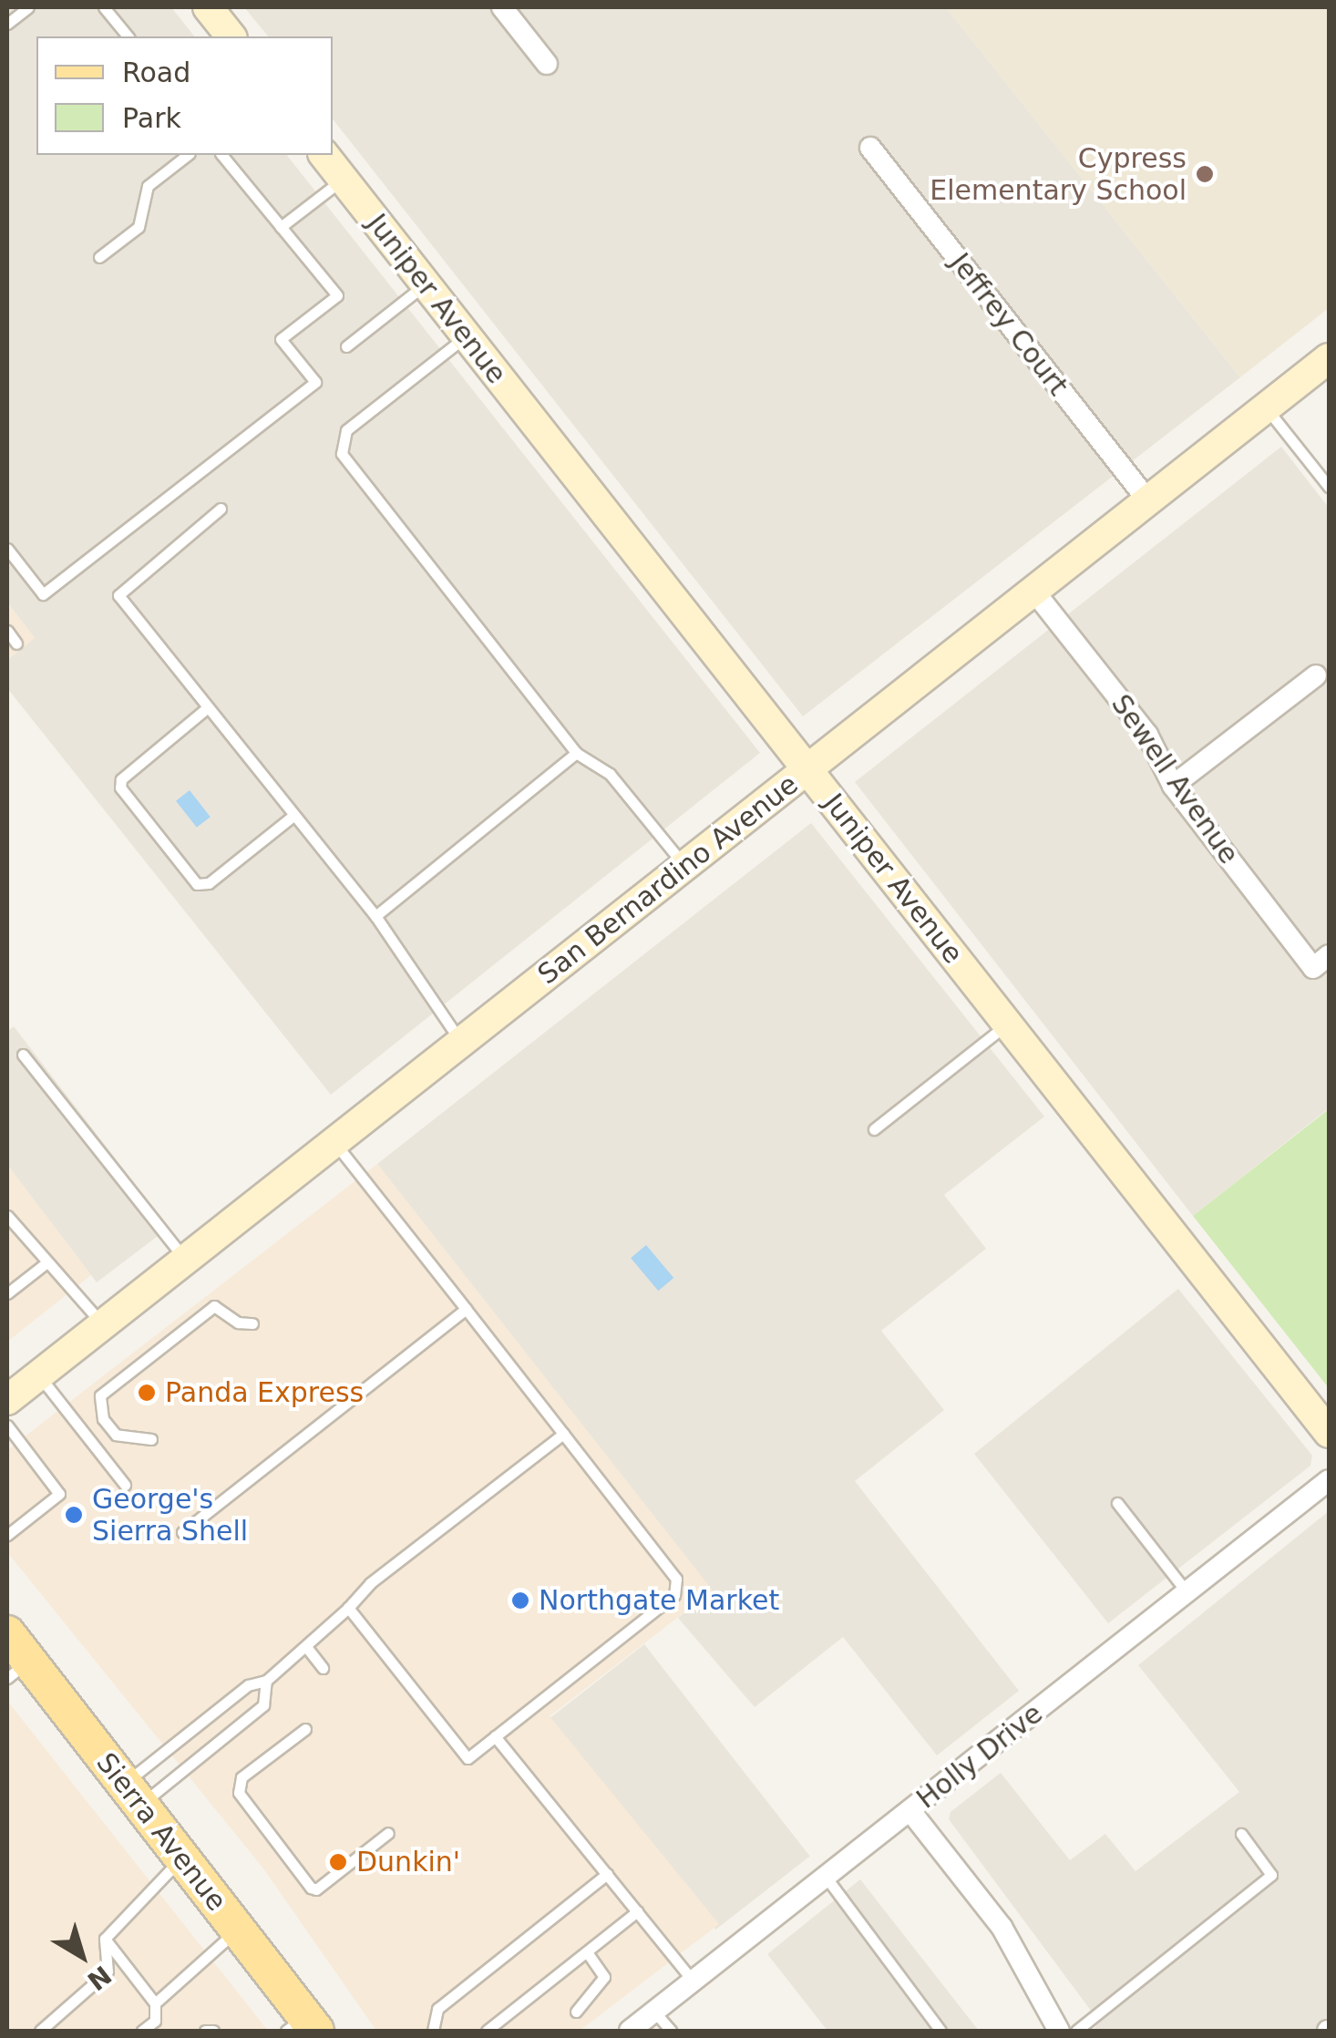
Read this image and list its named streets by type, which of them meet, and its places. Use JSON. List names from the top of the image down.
{
  "streets": {
    "main road": ["Juniper Avenue", "San Bernardino Avenue", "Sierra Avenue"],
    "street": ["Jeffrey Court", "Sewell Avenue", "Holly Drive"]
  },
  "crossings": [
    ["Juniper Avenue", "San Bernardino Avenue"],
    ["Jeffrey Court", "San Bernardino Avenue"],
    ["Sewell Avenue", "San Bernardino Avenue"]
  ],
  "places": [
    "Cypress Elementary School",
    "Panda Express",
    "George's Sierra Shell",
    "Northgate Market",
    "Dunkin'"
  ],
  "legend": ["Road", "Park"],
  "north": "bottom right"
}
